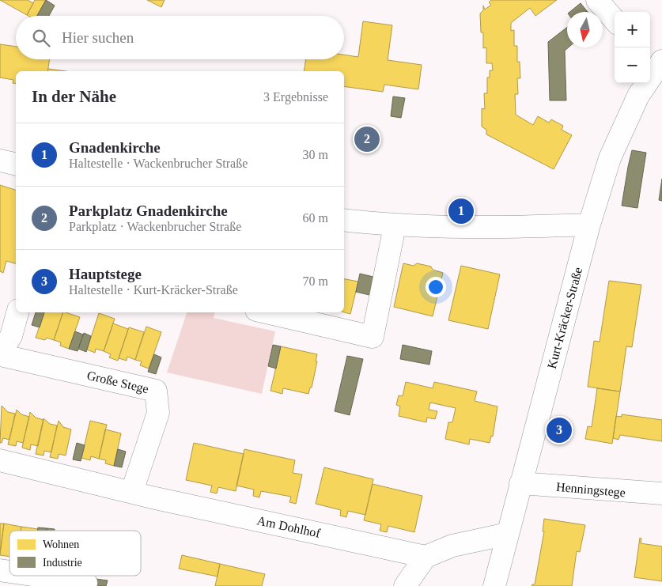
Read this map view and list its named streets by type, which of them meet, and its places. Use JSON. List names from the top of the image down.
{
  "streets": {
    "street": [
      "Kurt-Kräcker-Straße",
      "Große Stege",
      "Henningstege",
      "Am Dohlhof"
    ]
  },
  "crossings": [
    ["Kurt-Kräcker-Straße", "Henningstege"],
    ["Große Stege", "Am Dohlhof"]
  ],
  "legend": ["Wohnen", "Industrie"],
  "north": "bottom",
  "page": {
    "map_buttons": ["+", "−"],
    "search": "Hier suchen",
    "heading": ["In der Nähe", "3 Ergebnisse"],
    "list": [
      {
        "mark": "1",
        "name": "Gnadenkirche",
        "note": "Haltestelle · Wackenbrucher Straße",
        "value": "30 m"
      },
      {
        "mark": "2",
        "name": "Parkplatz Gnadenkirche",
        "note": "Parkplatz · Wackenbrucher Straße",
        "value": "60 m"
      },
      {
        "mark": "3",
        "name": "Hauptstege",
        "note": "Haltestelle · Kurt-Kräcker-Straße",
        "value": "70 m"
      }
    ],
    "pins": ["2", "1", "3"]
  }
}
